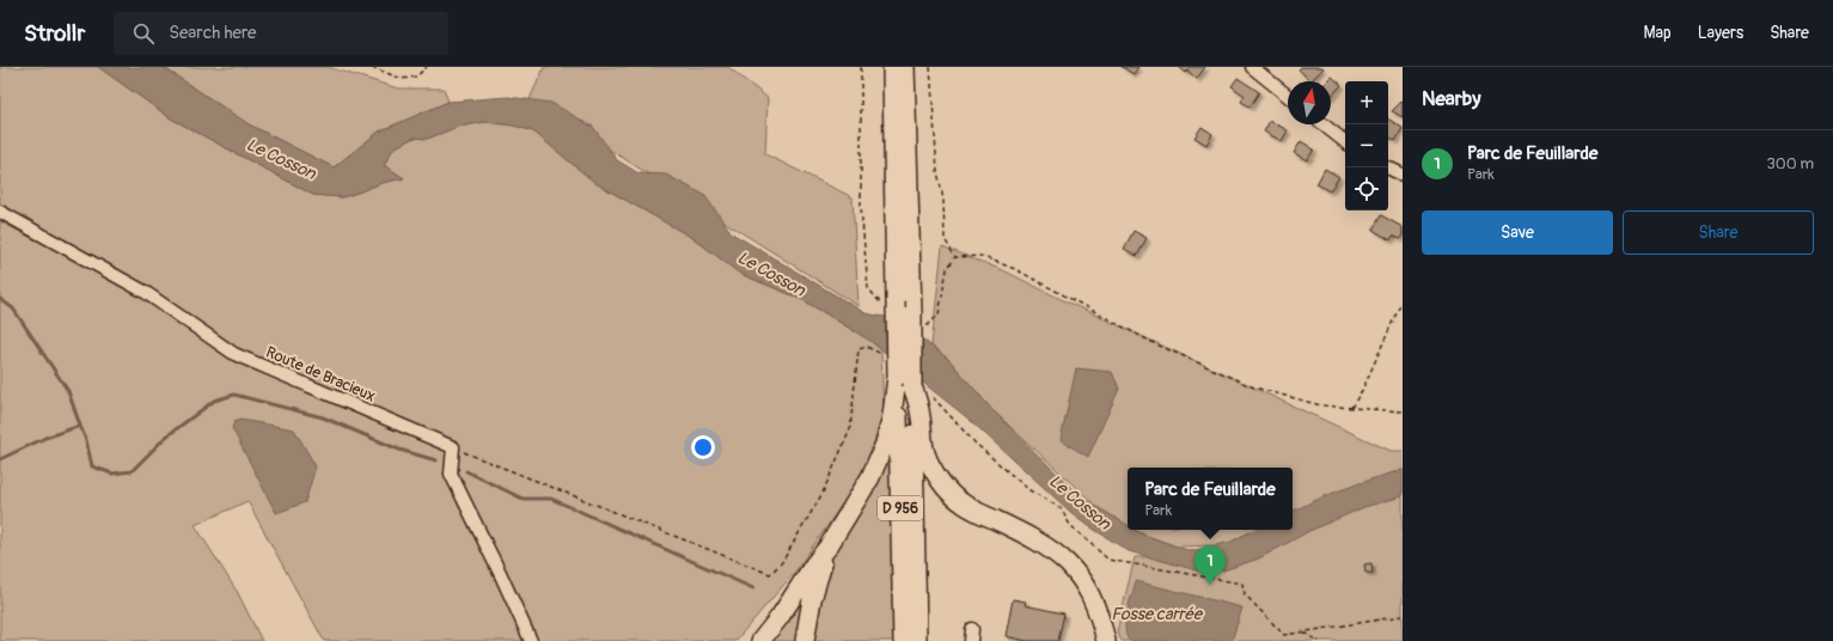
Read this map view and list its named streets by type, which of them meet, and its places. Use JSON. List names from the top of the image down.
{
  "streets": {
    "highway": ["D 956"],
    "street": ["Route de Bracieux"]
  },
  "water": ["Le Cosson", "Fosse carrée"],
  "north": "top",
  "page": {
    "header": "Strollr",
    "search": "Search here",
    "nav": ["Map", "Layers", "Share"],
    "heading": "Nearby",
    "map_buttons": ["+", "−"],
    "list": [
      {
        "mark": "1",
        "name": "Parc de Feuillarde",
        "note": "Park",
        "value": "300 m"
      }
    ],
    "buttons": ["Save", "Share"],
    "popup": ["Parc de Feuillarde", "Park"],
    "pins": "1"
  }
}
